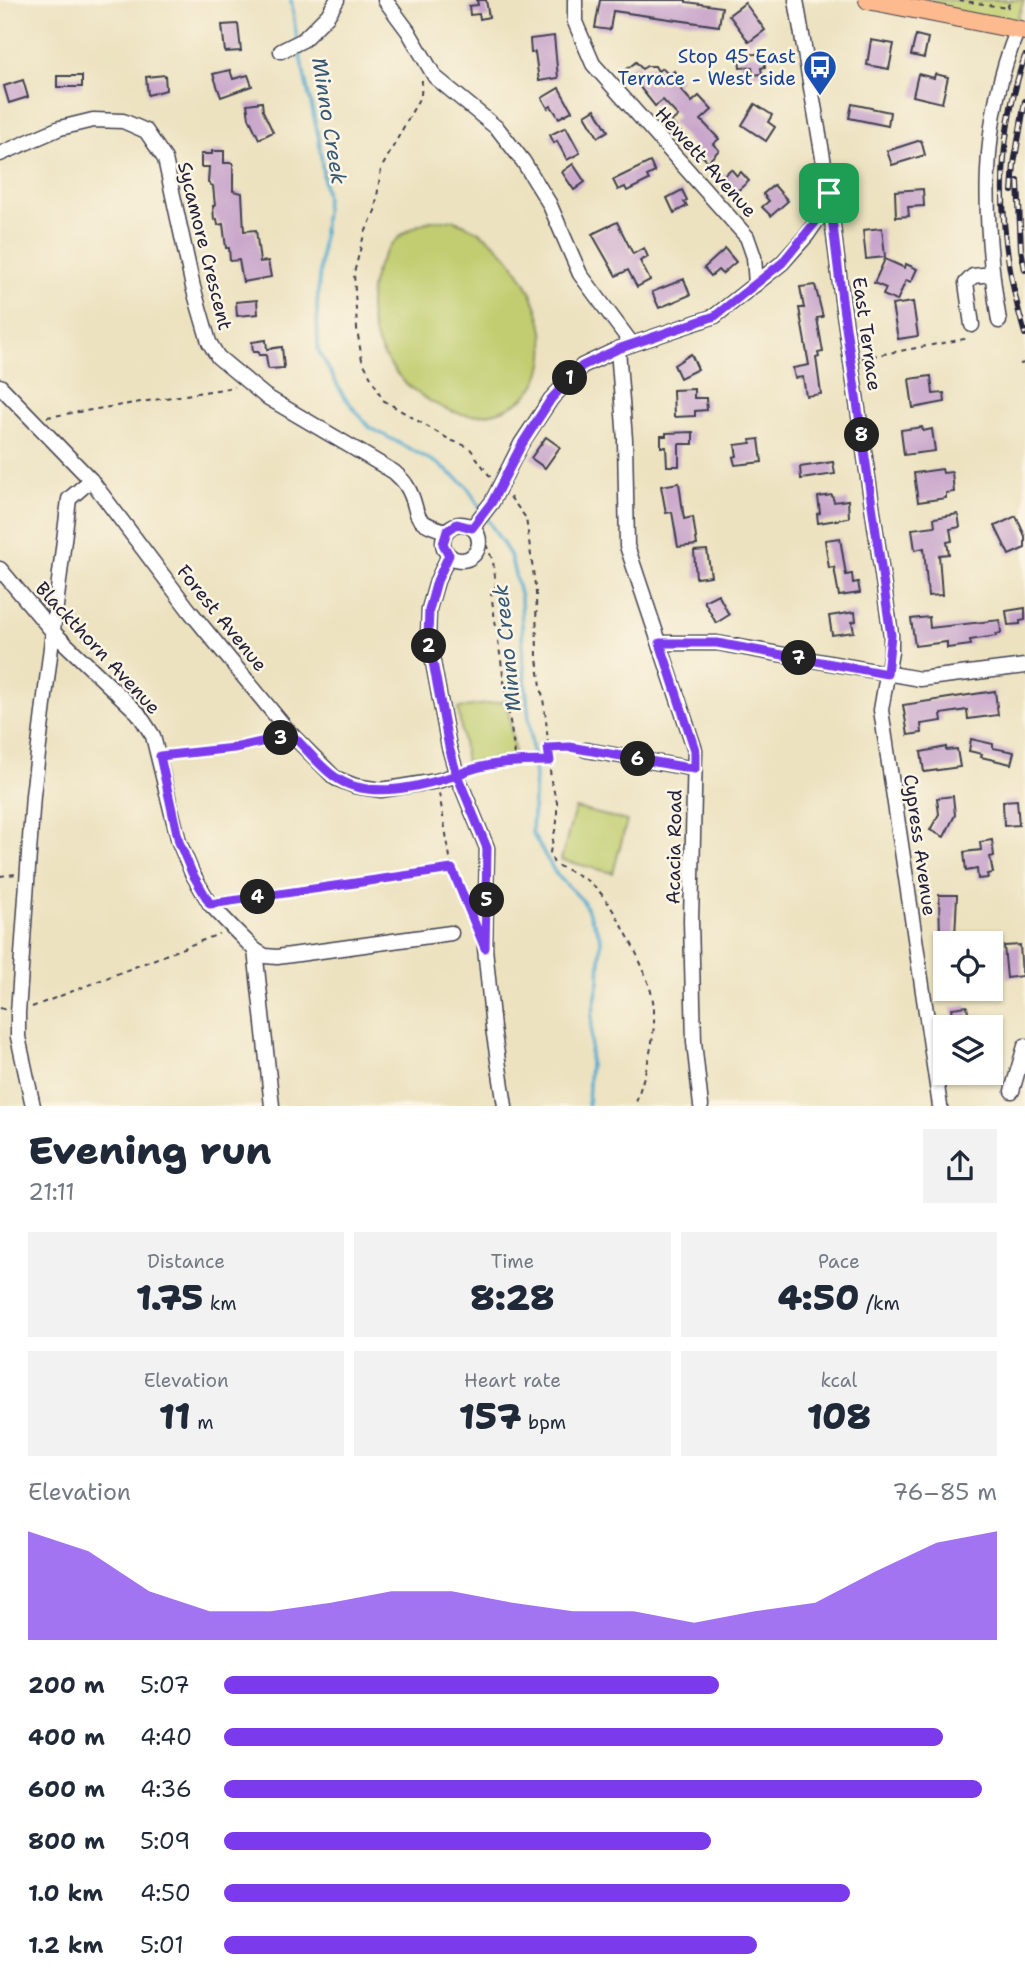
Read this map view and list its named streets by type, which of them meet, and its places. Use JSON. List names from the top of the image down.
{
  "streets": {
    "street": [
      "Hewett Avenue",
      "Sycamore Crescent",
      "East Terrace",
      "Forest Avenue",
      "Blackthorn Avenue",
      "Cypress Avenue",
      "Acacia Road"
    ]
  },
  "crossings": [
    ["East Terrace", "Cypress Avenue"]
  ],
  "water": ["Minno Creek"],
  "places": {
    "bus stop": ["Stop 45 East Terrace - West side"]
  },
  "page": {
    "pins": [
      "1",
      "8",
      "2",
      "7",
      "3",
      "6",
      "4",
      "5"
    ],
    "heading": ["Evening run", "21:11"],
    "stats": [
      ["Distance", "1.75 km"],
      ["Time", "8:28"],
      ["Pace", "4:50 /km"],
      ["Elevation", "11 m"],
      ["Heart rate", "157 bpm"],
      ["kcal", "108"]
    ],
    "chart": ["Elevation", "76–85 m"],
    "list": [
      {
        "name": "200 m",
        "note": "5:07"
      },
      {
        "name": "400 m",
        "note": "4:40"
      },
      {
        "name": "600 m",
        "note": "4:36"
      },
      {
        "name": "800 m",
        "note": "5:09"
      },
      {
        "name": "1.0 km",
        "note": "4:50"
      },
      {
        "name": "1.2 km",
        "note": "5:01"
      }
    ]
  }
}
